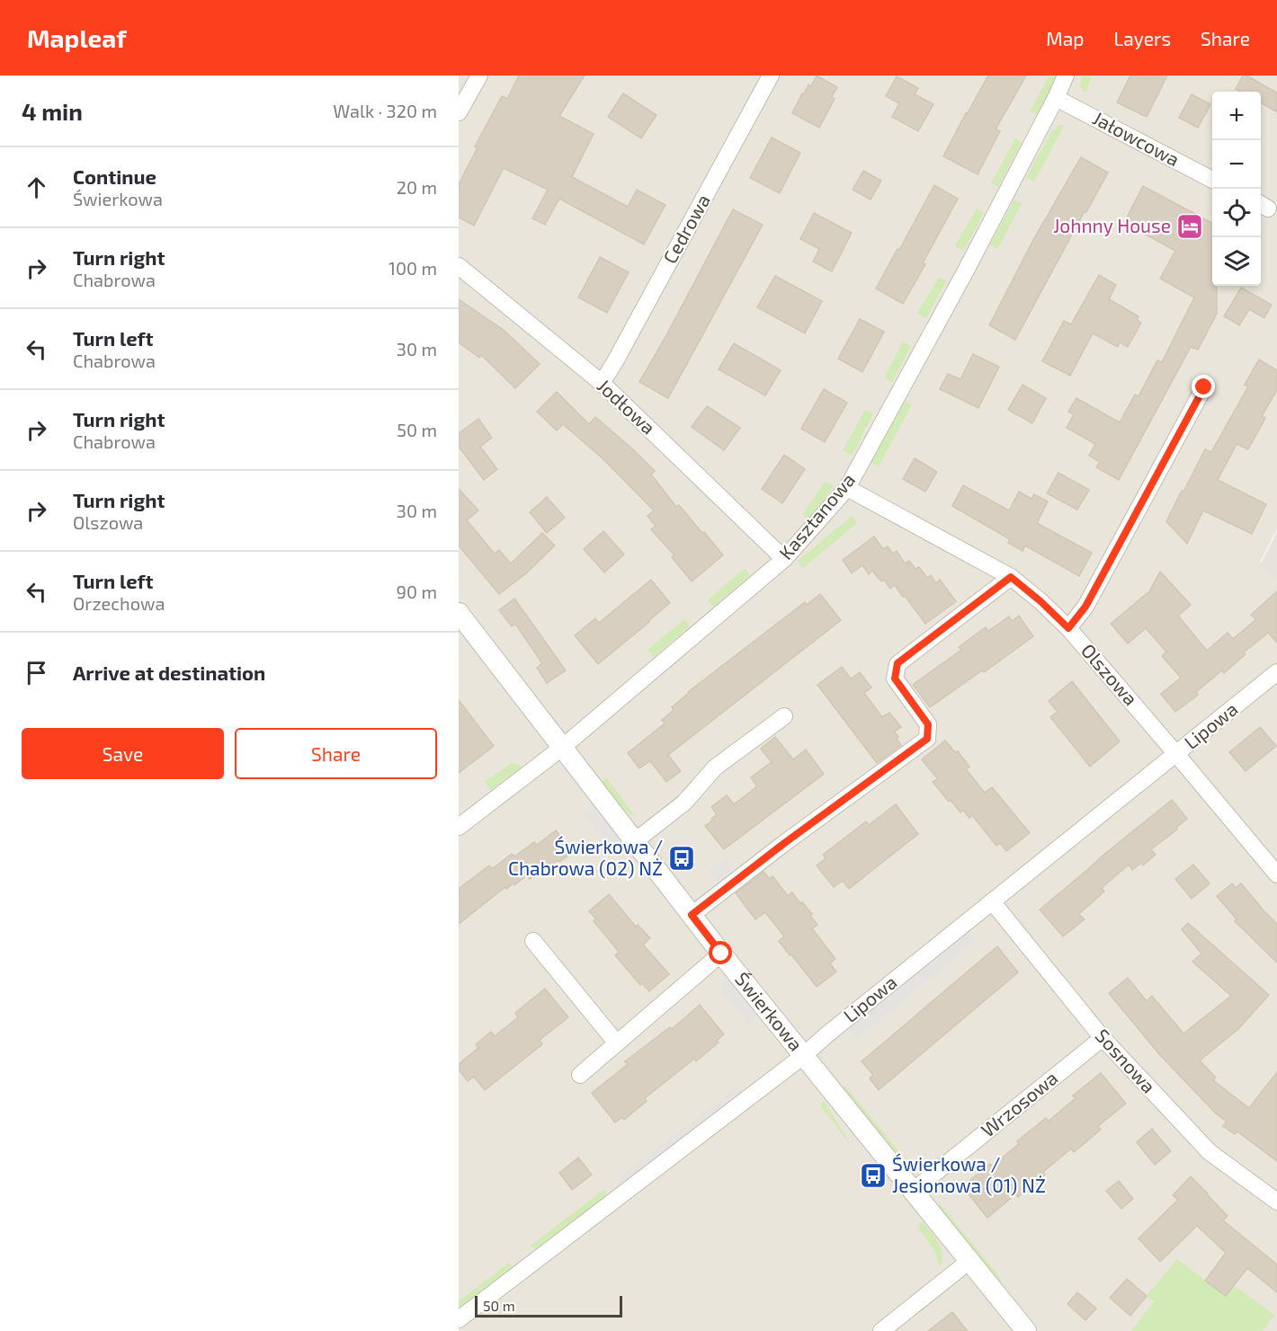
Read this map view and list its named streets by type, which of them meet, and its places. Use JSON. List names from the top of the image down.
{
  "streets": {
    "street": [
      "Jałowcowa",
      "Cedrowa",
      "Jodłowa",
      "Kasztanowa",
      "Olszowa",
      "Lipowa",
      "Świerkowa",
      "Sosnowa",
      "Wrzosowa"
    ]
  },
  "crossings": [
    ["Jałowcowa", "Kasztanowa"],
    ["Cedrowa", "Jodłowa"],
    ["Jodłowa", "Kasztanowa"],
    ["Kasztanowa", "Olszowa"],
    ["Kasztanowa", "Świerkowa"],
    ["Olszowa", "Lipowa"],
    ["Lipowa", "Świerkowa"],
    ["Lipowa", "Sosnowa"],
    ["Świerkowa", "Wrzosowa"],
    ["Sosnowa", "Wrzosowa"]
  ],
  "places": {
    "hotel": ["Johnny House"],
    "bus stop": ["Świerkowa / Chabrowa (02) NŻ", "Świerkowa / Jesionowa (01) NŻ"]
  },
  "scale_bar": "50 m",
  "page": {
    "header": "Mapleaf",
    "nav": ["Map", "Layers", "Share"],
    "heading": ["4 min", "Walk · 320 m"],
    "map_buttons": ["+", "−"],
    "list": [
      ["Continue", "Świerkowa", "20 m"],
      ["Turn right", "Chabrowa", "100 m"],
      ["Turn left", "Chabrowa", "30 m"],
      ["Turn right", "Chabrowa", "50 m"],
      ["Turn right", "Olszowa", "30 m"],
      ["Turn left", "Orzechowa", "90 m"],
      "Arrive at destination"
    ],
    "buttons": ["Save", "Share"],
    "scale": "50 m"
  }
}
